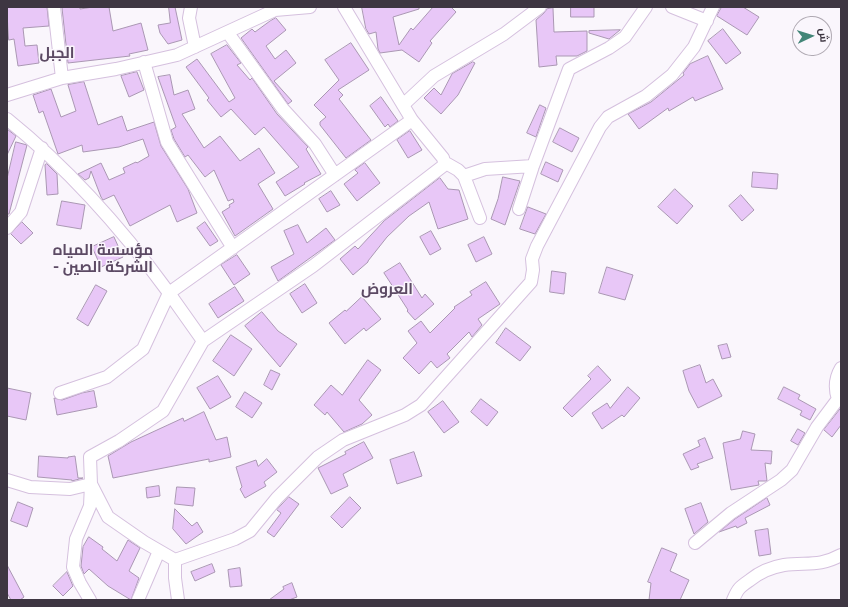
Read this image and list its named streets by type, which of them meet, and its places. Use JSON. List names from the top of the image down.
{
  "districts": ["الجبل", "مؤسسة المياه - الشركة الصين", "العروض"],
  "north": "right"
}
